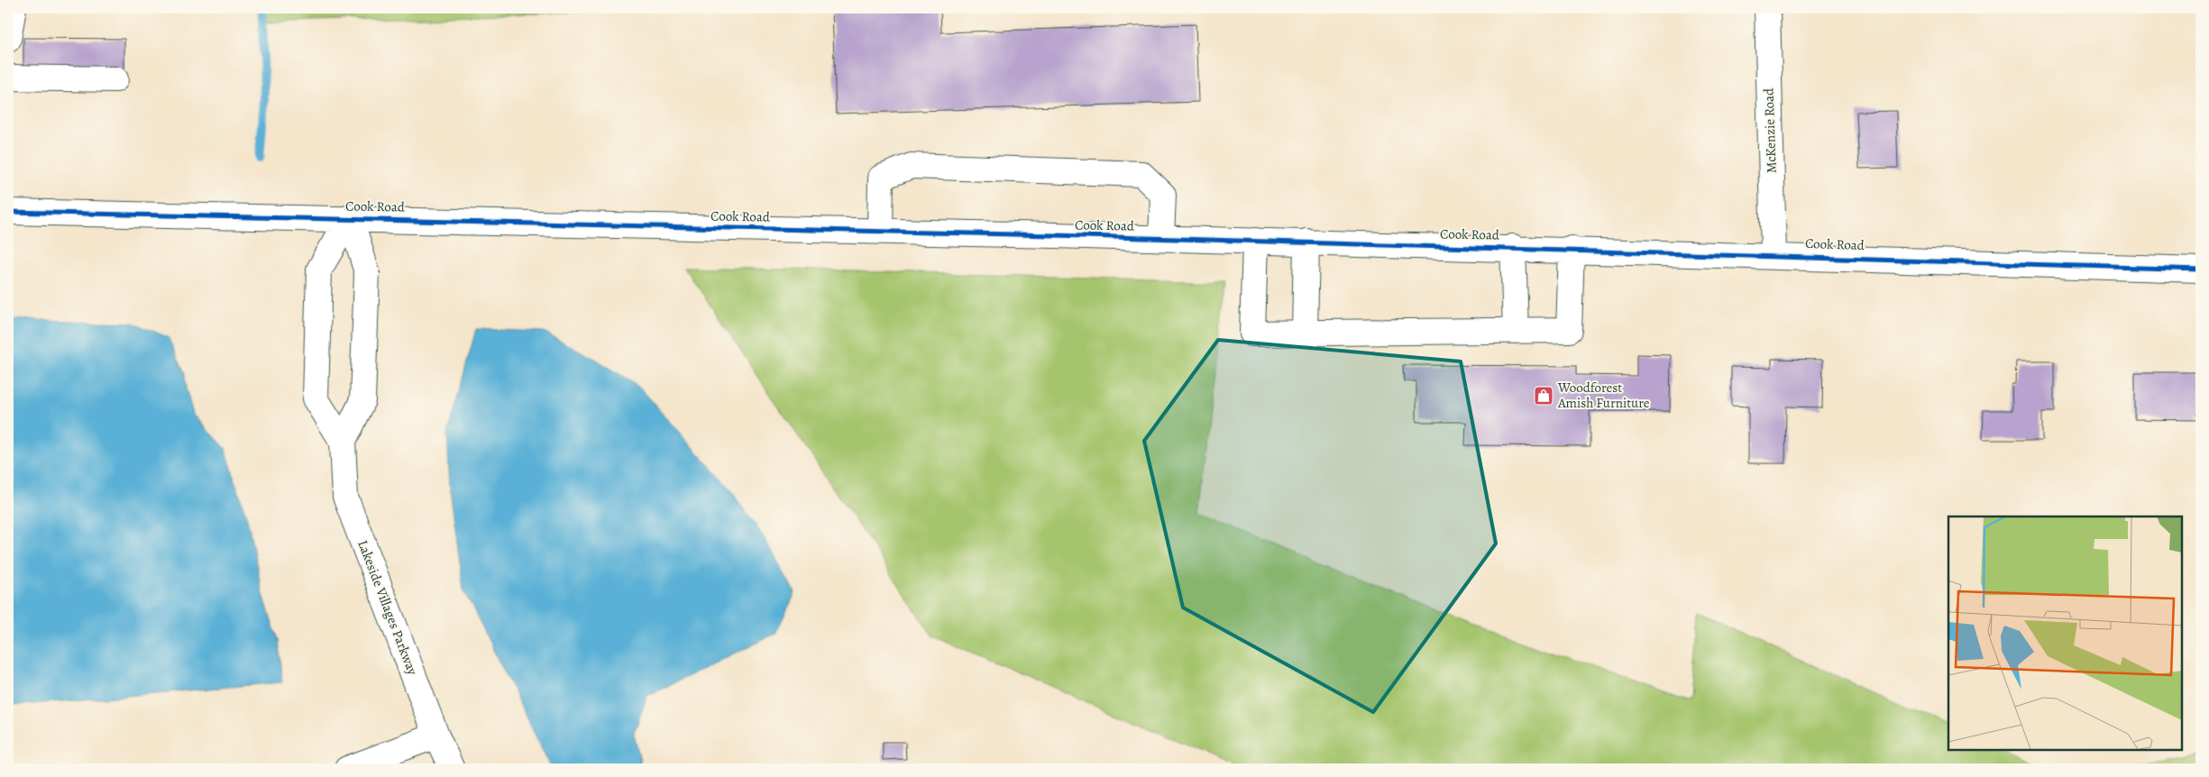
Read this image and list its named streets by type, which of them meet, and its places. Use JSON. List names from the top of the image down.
{
  "streets": {
    "street": ["McKenzie Road", "Cook Road", "Lakeside Villages Parkway"]
  },
  "crossings": [
    ["McKenzie Road", "Cook Road"],
    ["Cook Road", "Lakeside Villages Parkway"]
  ],
  "places": {
    "shop": ["Woodforest Amish Furniture"]
  }
}
